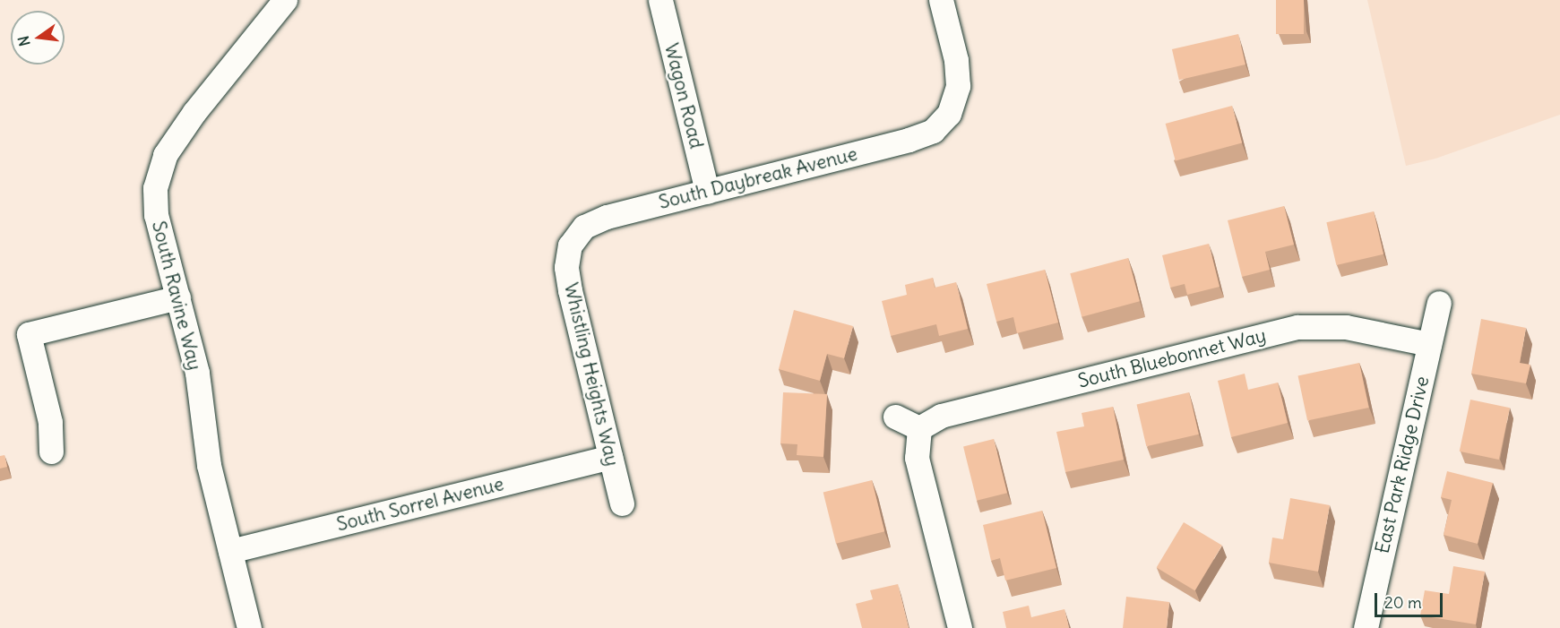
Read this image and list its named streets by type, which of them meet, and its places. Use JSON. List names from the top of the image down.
{
  "streets": {
    "street": [
      "Wagon Road",
      "South Daybreak Avenue",
      "South Ravine Way",
      "South Bluebonnet Way",
      "Whistling Heights Way",
      "East Park Ridge Drive",
      "South Sorrel Avenue"
    ]
  },
  "crossings": [
    ["Wagon Road", "South Daybreak Avenue"],
    ["South Daybreak Avenue", "Whistling Heights Way"],
    ["South Ravine Way", "South Sorrel Avenue"],
    ["South Bluebonnet Way", "East Park Ridge Drive"],
    ["Whistling Heights Way", "South Sorrel Avenue"]
  ],
  "scale_bar": "20 m",
  "north": "left"
}
